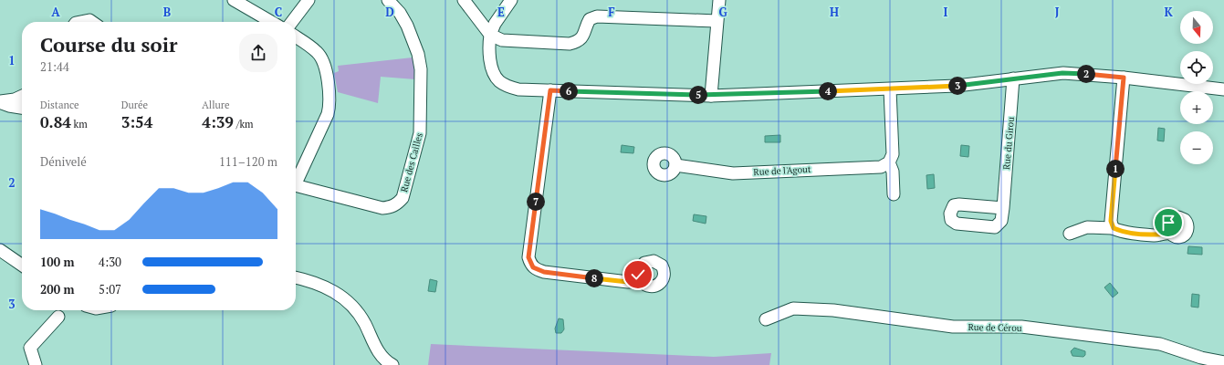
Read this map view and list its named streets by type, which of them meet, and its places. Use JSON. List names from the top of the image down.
{
  "streets": {
    "street": [
      "Rue du Girou",
      "Rue des Cailles",
      "Rue de l'Agout",
      "Rue de Cérou"
    ]
  },
  "north": "bottom",
  "page": {
    "map_buttons": ["+", "−"],
    "heading": ["Course du soir", "21:44"],
    "pins": [
      "2",
      "3",
      "4",
      "6",
      "5",
      "1",
      "7",
      "8"
    ],
    "stats": [
      ["Distance", "0.84 km"],
      ["Durée", "3:54"],
      ["Allure", "4:39 /km"]
    ],
    "chart": ["Dénivelé", "111–120 m"],
    "list": [
      {
        "name": "100 m",
        "note": "4:30"
      },
      {
        "name": "200 m",
        "note": "5:07"
      }
    ]
  },
  "grid": {
    "columns": [
      "A",
      "B",
      "C",
      "D",
      "E",
      "F",
      "G",
      "H",
      "I",
      "J",
      "K"
    ],
    "rows": ["1", "2", "3"]
  }
}
